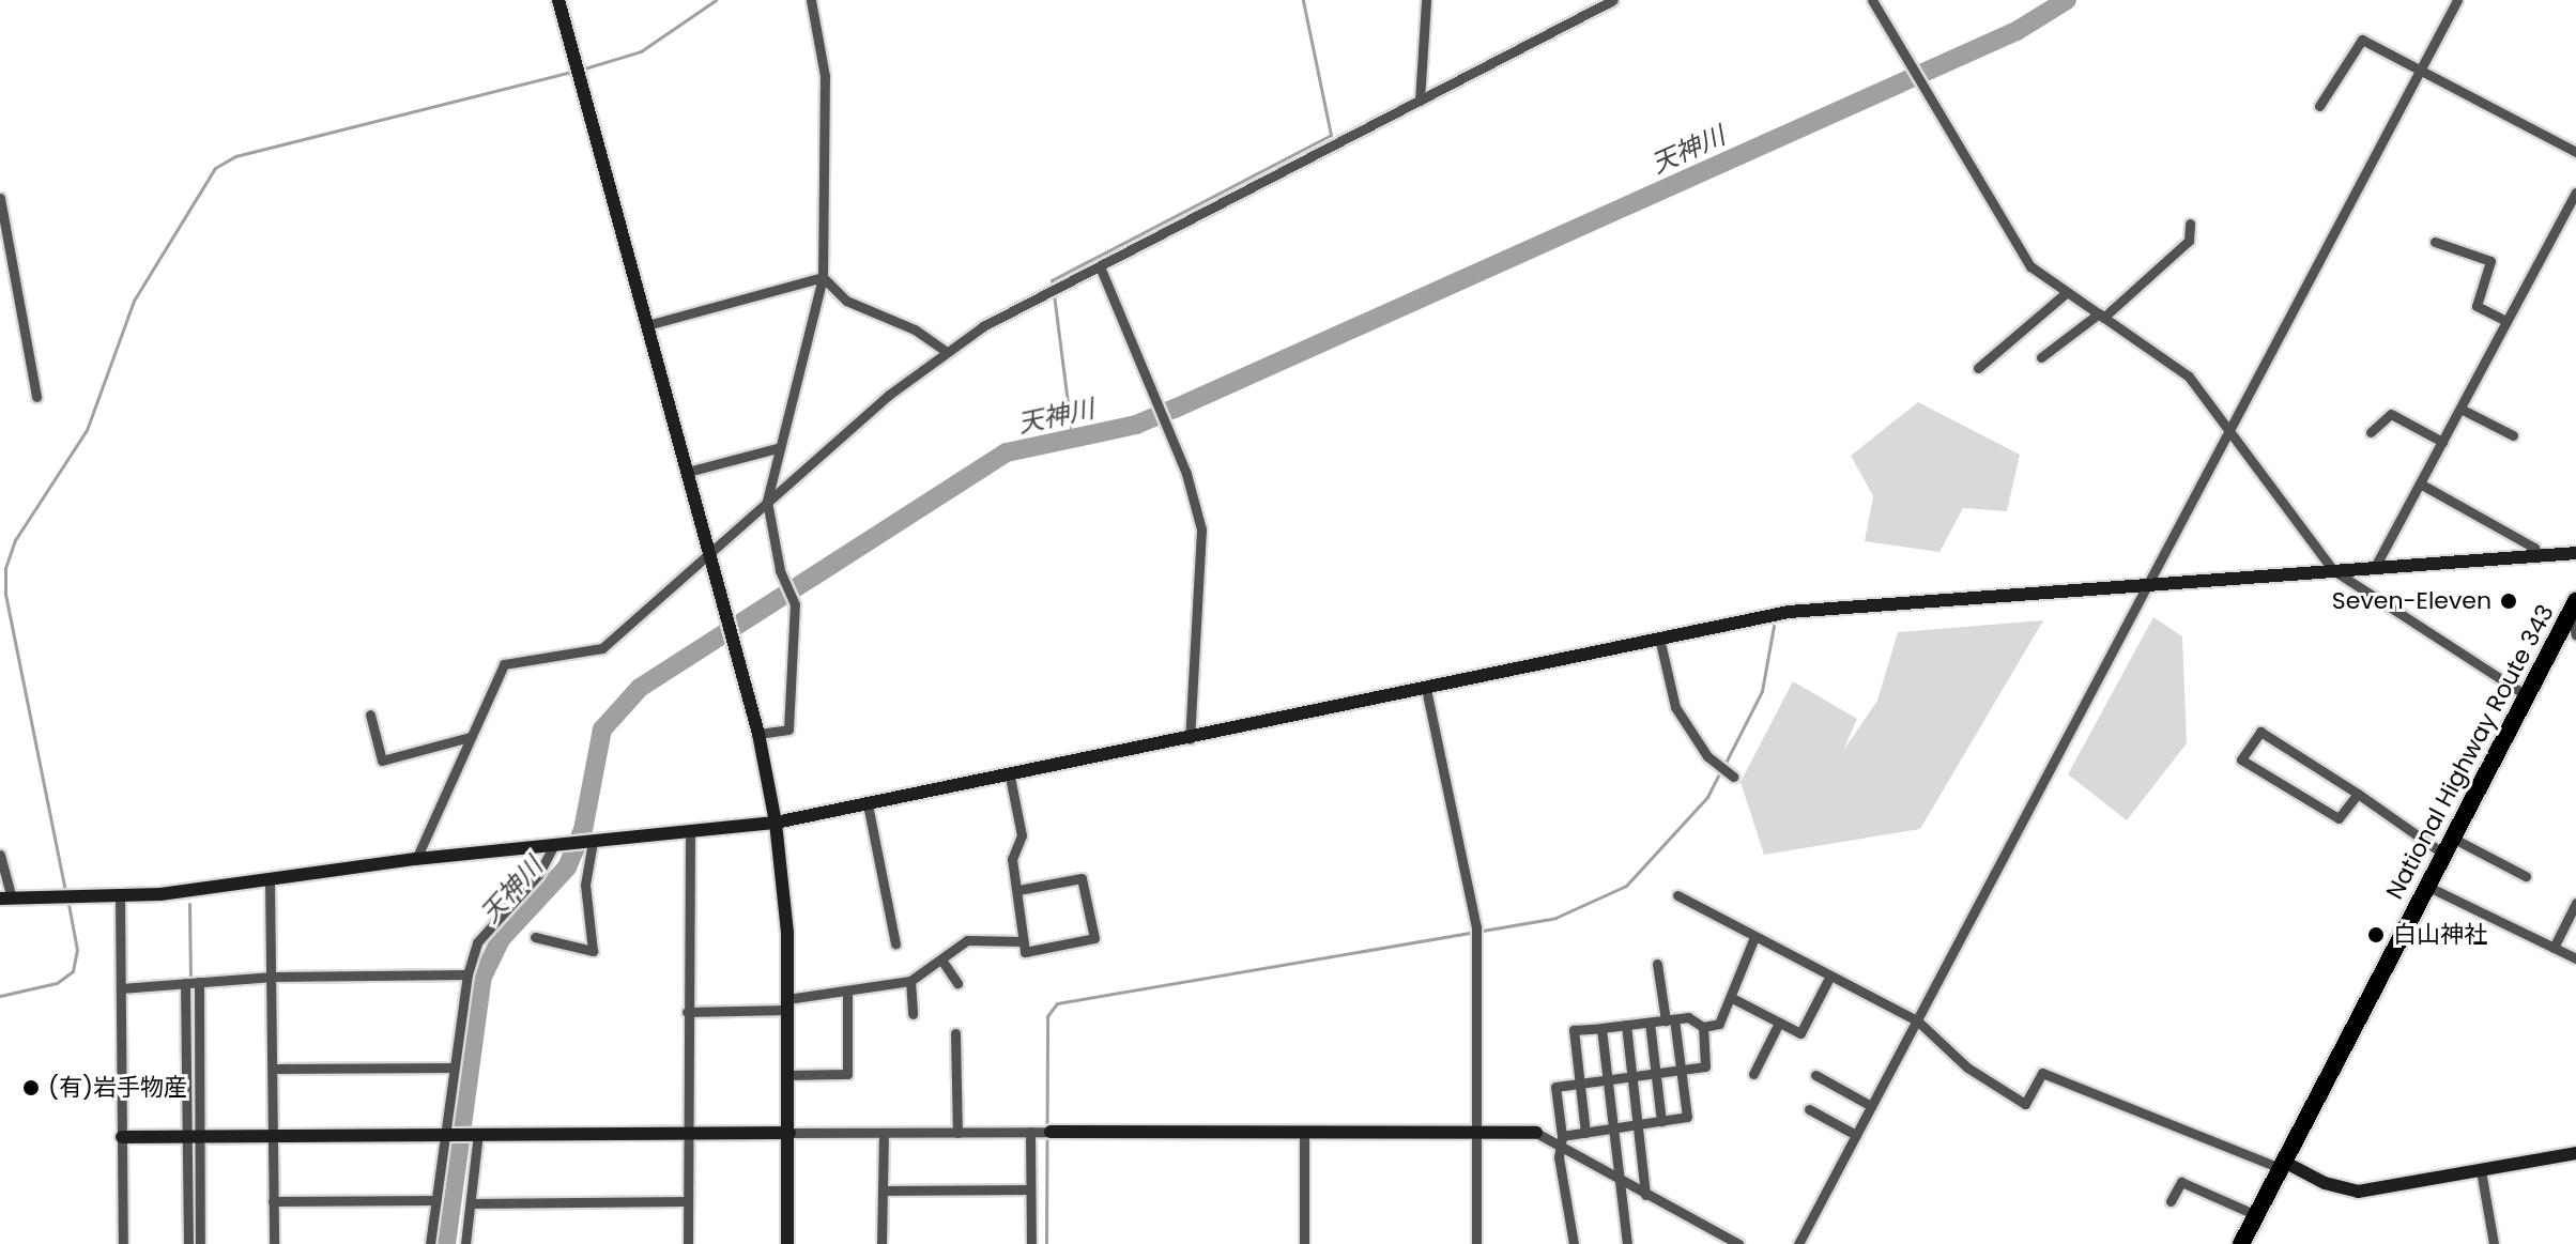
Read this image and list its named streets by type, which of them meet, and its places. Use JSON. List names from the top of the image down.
{
  "streets": {
    "highway": ["National Highway Route 343"]
  },
  "water": ["天神川"],
  "places": ["Seven-Eleven", "白山神社", "(有)岩手物産"]
}
